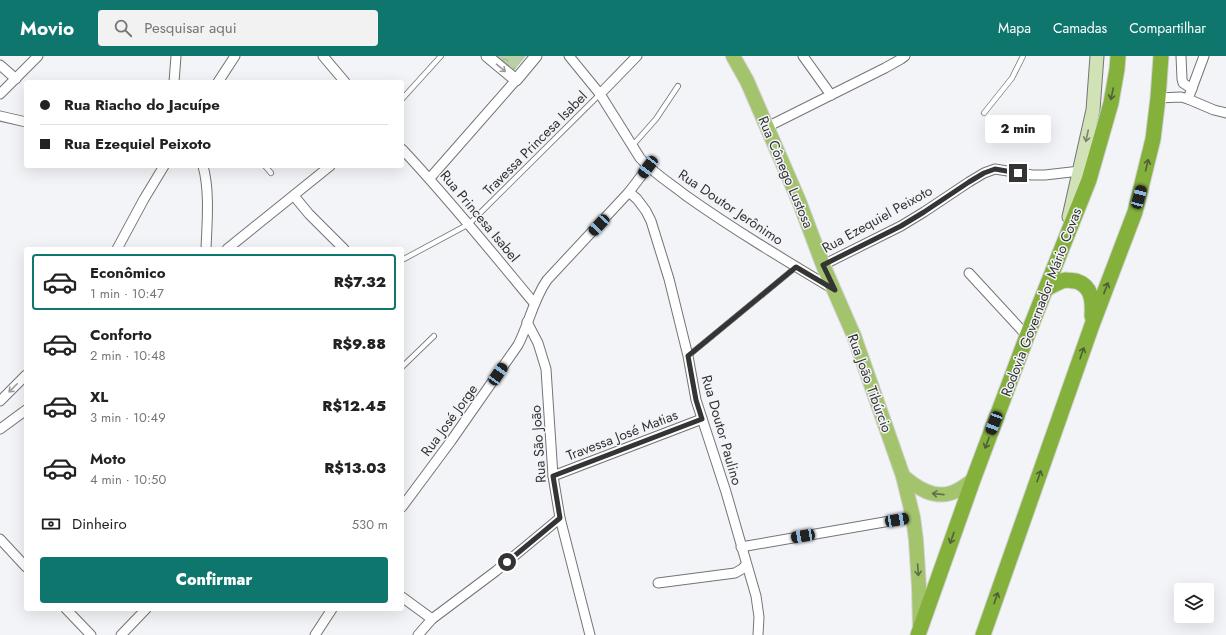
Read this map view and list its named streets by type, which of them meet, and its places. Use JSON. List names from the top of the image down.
{
  "streets": {
    "highway": ["Rodovia Governador Mário Covas"],
    "main road": ["Rua Cônego Lustosa", "Rua João Tibúrcio"],
    "street": [
      "Rua Doutor Jerônimo",
      "Rua Princesa Isabel",
      "Rua Ezequiel Peixoto",
      "Rua José Jorge",
      "Rua Doutor Paulino",
      "Travessa José Matias",
      "Rua São João"
    ],
    "lane": ["Travessa Princesa Isabel"]
  },
  "crossings": [
    ["Travessa Princesa Isabel", "Rua Doutor Jerônimo"],
    ["Travessa Princesa Isabel", "Rua Princesa Isabel"],
    ["Rua Cônego Lustosa", "Rua Doutor Jerônimo"],
    ["Rua Cônego Lustosa", "Rua Ezequiel Peixoto"],
    ["Rua Cônego Lustosa", "Rua João Tibúrcio"],
    ["Rua Doutor Jerônimo", "Rua João Tibúrcio"],
    ["Rua Doutor Jerônimo", "Rua José Jorge"],
    ["Rua Princesa Isabel", "Rua José Jorge"],
    ["Rodovia Governador Mário Covas", "Rua João Tibúrcio"],
    ["Rua José Jorge", "Rua Doutor Paulino"],
    ["Rua José Jorge", "Rua São João"],
    ["Rua Doutor Paulino", "Travessa José Matias"],
    ["Travessa José Matias", "Rua São João"]
  ],
  "page": {
    "header": "Movio",
    "search": "Pesquisar aqui",
    "nav": ["Mapa", "Camadas", "Compartilhar"],
    "banner": ["Rua Riacho do Jacuípe", "Rua Ezequiel Peixoto"],
    "bubble": "2 min",
    "list": [
      {
        "name": "Econômico",
        "note": "1 min · 10:47",
        "value": "R$7.32"
      },
      {
        "name": "Conforto",
        "note": "2 min · 10:48",
        "value": "R$9.88"
      },
      {
        "name": "XL",
        "note": "3 min · 10:49",
        "value": "R$12.45"
      },
      {
        "name": "Moto",
        "note": "4 min · 10:50",
        "value": "R$13.03"
      }
    ],
    "pay": ["Dinheiro", "530 m"],
    "buttons": "Confirmar"
  }
}
